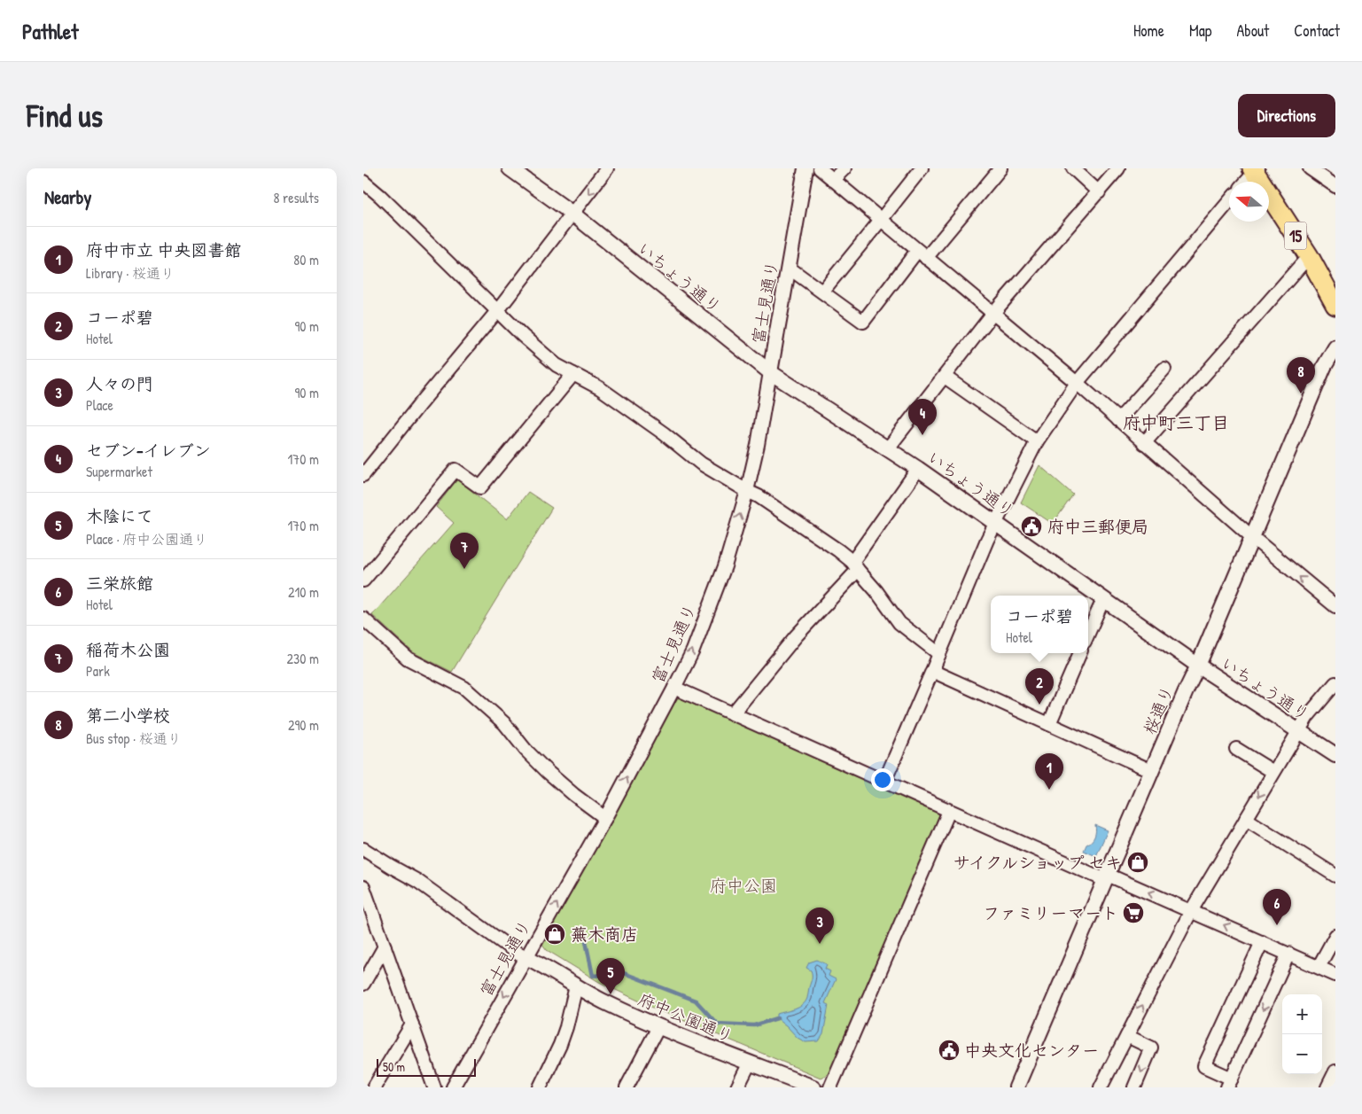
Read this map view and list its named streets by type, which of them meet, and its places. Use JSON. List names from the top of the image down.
{
  "streets": {
    "main road": ["15"],
    "street": [
      "いちょう通り",
      "富士見通り",
      "桜通り",
      "府中公園通り"
    ]
  },
  "crossings": [
    ["いちょう通り", "富士見通り"],
    ["いちょう通り", "桜通り"],
    ["富士見通り", "府中公園通り"]
  ],
  "districts": ["府中町三丁目"],
  "parks": ["府中公園"],
  "places": {
    "public building": ["府中三郵便局", "中央文化センター"],
    "shop": ["サイクルショップ セキ", "蕪木商店"],
    "supermarket": ["ファミリーマート"]
  },
  "scale_bar": "50 m",
  "north": "left",
  "page": {
    "header": "Pathlet",
    "nav": [
      "Home",
      "Map",
      "About",
      "Contact"
    ],
    "buttons": "Directions",
    "title": "Find us",
    "heading": ["Nearby", "8 results"],
    "list": [
      {
        "mark": "1",
        "name": "府中市立 中央図書館",
        "note": "Library · 桜通り",
        "value": "80 m"
      },
      {
        "mark": "2",
        "name": "コーポ碧",
        "note": "Hotel",
        "value": "90 m"
      },
      {
        "mark": "3",
        "name": "人々の門",
        "note": "Place",
        "value": "90 m"
      },
      {
        "mark": "4",
        "name": "セブン-イレブン",
        "note": "Supermarket",
        "value": "170 m"
      },
      {
        "mark": "5",
        "name": "木陰にて",
        "note": "Place · 府中公園通り",
        "value": "170 m"
      },
      {
        "mark": "6",
        "name": "三栄旅館",
        "note": "Hotel",
        "value": "210 m"
      },
      {
        "mark": "7",
        "name": "稲荷木公園",
        "note": "Park",
        "value": "230 m"
      },
      {
        "mark": "8",
        "name": "第二小学校",
        "note": "Bus stop · 桜通り",
        "value": "290 m"
      }
    ],
    "pins": [
      "8",
      "4",
      "7",
      "2",
      "1",
      "6",
      "3",
      "5"
    ],
    "popup": ["コーポ碧", "Hotel"],
    "map_buttons": ["+", "−"],
    "scale": "50 m"
  }
}
